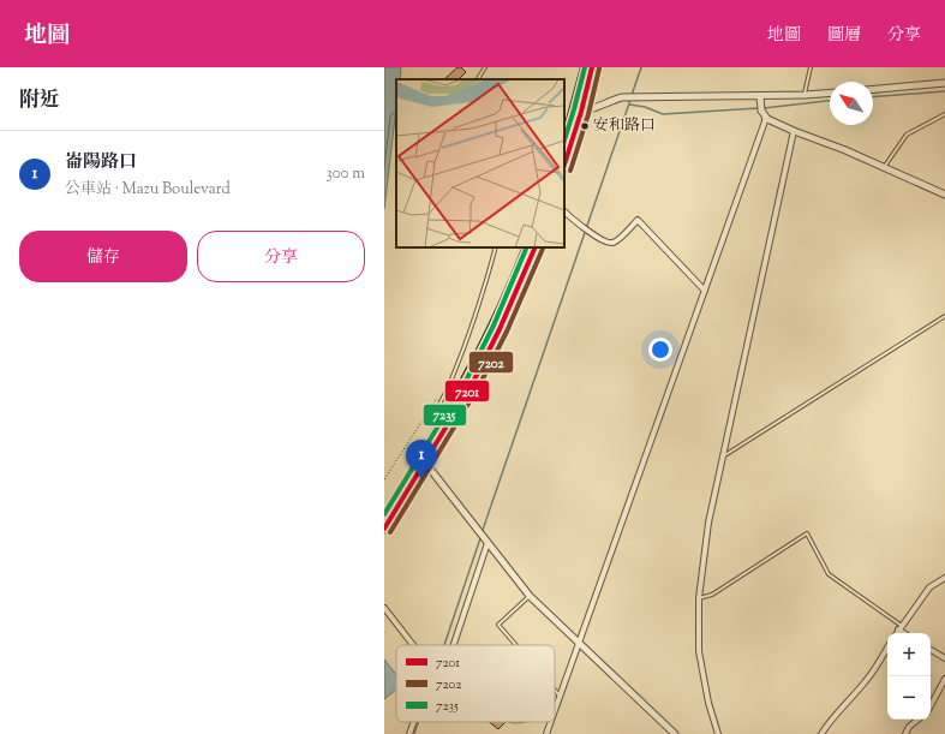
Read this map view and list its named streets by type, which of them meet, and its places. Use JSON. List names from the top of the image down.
{
  "places": ["安和路口"],
  "lines": ["transit line 7201", "transit line 7235", "transit line 7202"],
  "legend": ["7201", "7202", "7235"],
  "north": "top left",
  "page": {
    "header": "地圖",
    "nav": ["地圖", "圖層", "分享"],
    "heading": "附近",
    "list": [
      {
        "mark": "1",
        "name": "崙陽路口",
        "note": "公車站 · Mazu Boulevard",
        "value": "300 m"
      }
    ],
    "buttons": ["儲存", "分享"],
    "pins": "1",
    "map_buttons": ["+", "−"]
  }
}
